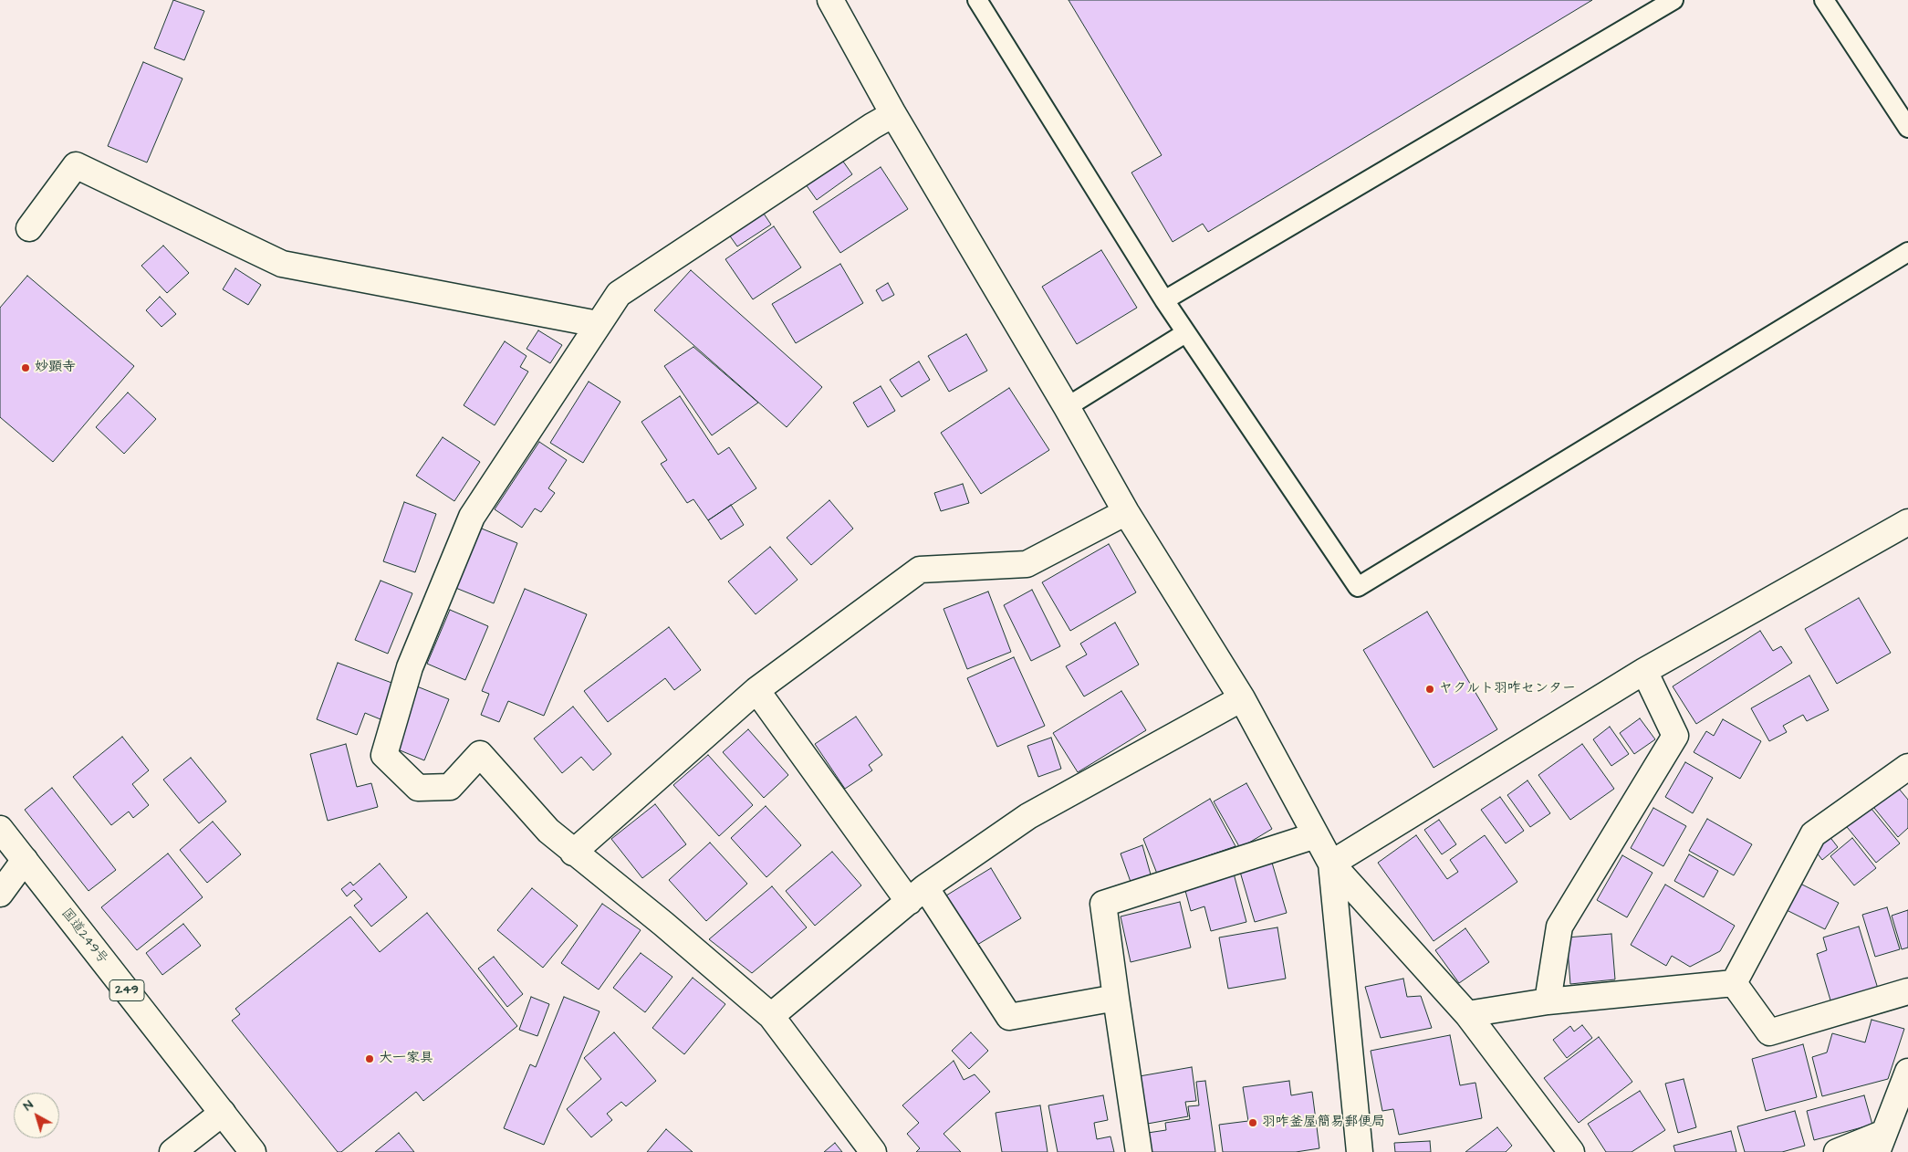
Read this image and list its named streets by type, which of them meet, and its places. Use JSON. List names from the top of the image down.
{
  "streets": {
    "main road": ["国道249号", "249"]
  },
  "places": [
    "妙顕寺",
    "ヤクルト羽咋センター",
    "大一家具",
    "羽咋釜屋簡易郵便局"
  ],
  "north": "top left"
}
